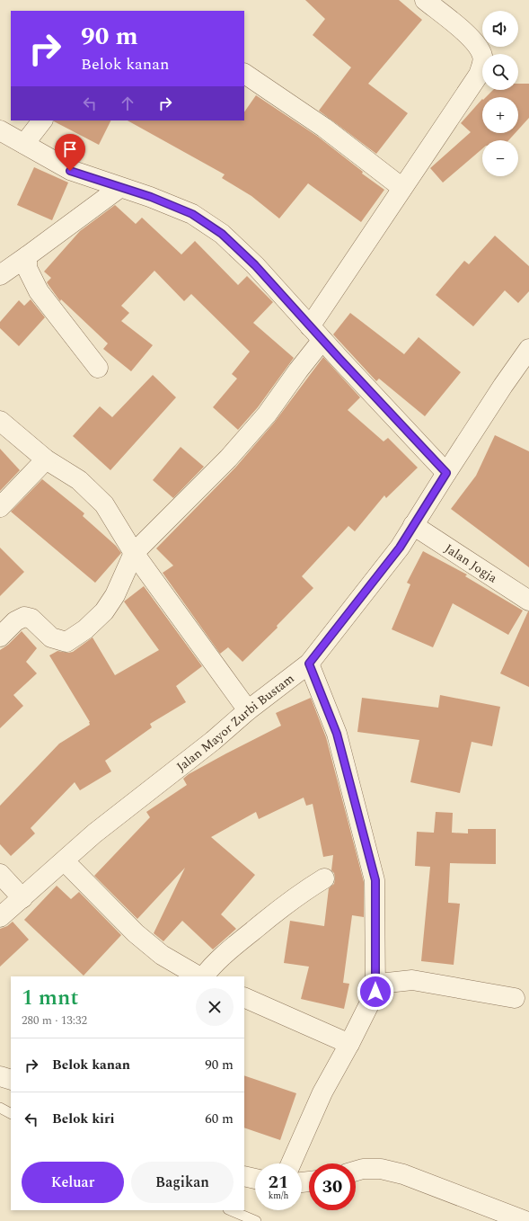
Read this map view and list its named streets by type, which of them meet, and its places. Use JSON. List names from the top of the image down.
{
  "streets": {
    "street": ["Jalan Jogja", "Jalan Mayor Zurbi Bustam"]
  },
  "crossings": [
    ["Jalan Jogja", "Jalan Mayor Zurbi Bustam"]
  ],
  "page": {
    "map_buttons": ["+", "−"],
    "turn": ["90 m", "Belok kanan"],
    "heading": ["1 mnt", "280 m · 13:32"],
    "list": [
      {
        "name": "Belok kanan",
        "value": "90 m"
      },
      {
        "name": "Belok kiri",
        "value": "60 m"
      }
    ],
    "buttons": ["Keluar", "Bagikan"],
    "speed": "21 km/h",
    "limit": "30"
  }
}
